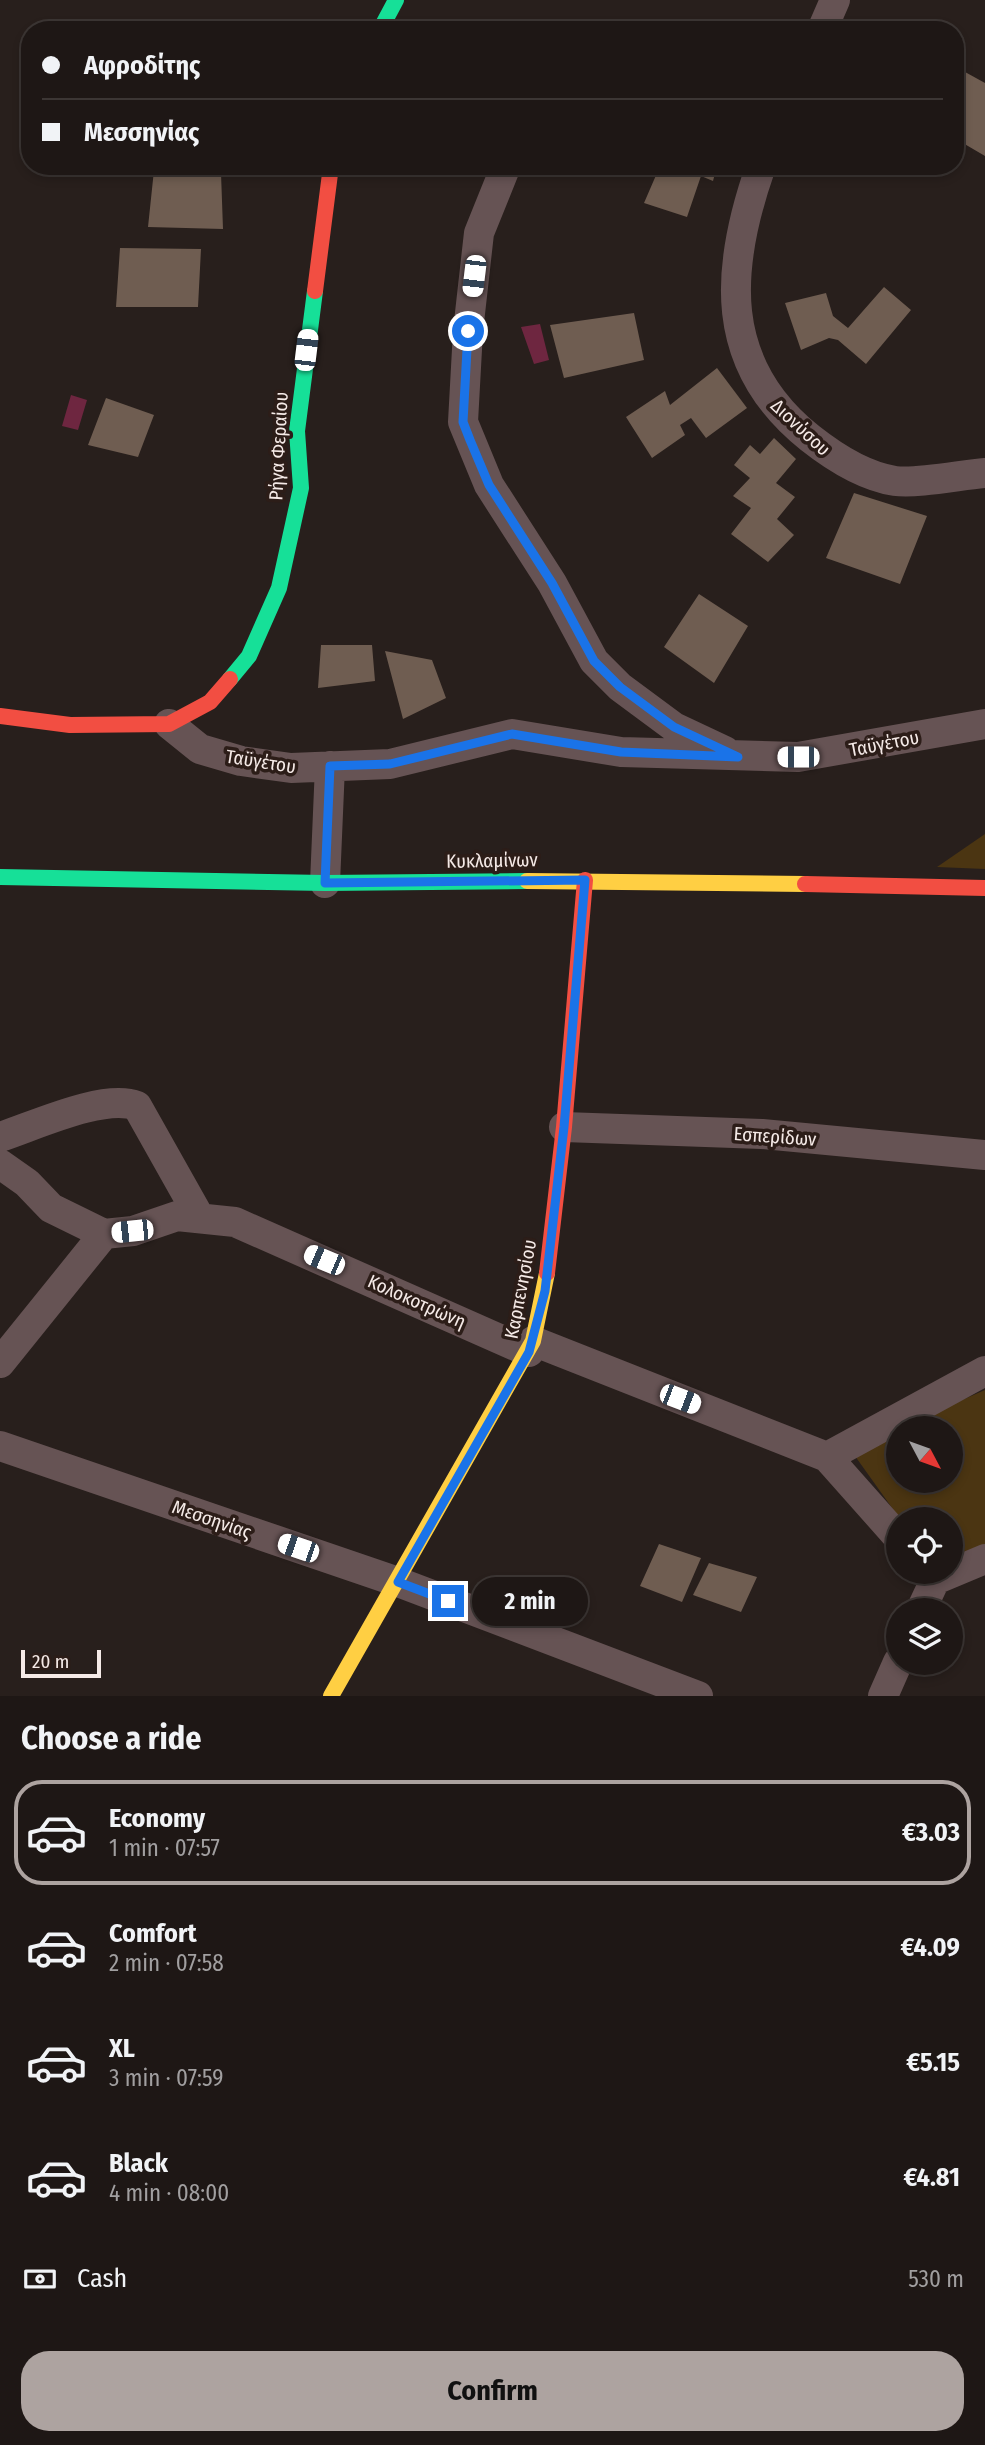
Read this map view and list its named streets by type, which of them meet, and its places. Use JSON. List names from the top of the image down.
{
  "streets": {
    "street": [
      "Διονύσου",
      "Ρήγα Φεραίου",
      "Ταϋγέτου",
      "Κυκλαμίνων",
      "Εσπερίδων",
      "Καρπενησίου",
      "Κολοκοτρώνη",
      "Μεσσηνίας"
    ]
  },
  "crossings": [
    ["Ρήγα Φεραίου", "Ταϋγέτου"],
    ["Κυκλαμίνων", "Καρπενησίου"],
    ["Εσπερίδων", "Καρπενησίου"],
    ["Καρπενησίου", "Κολοκοτρώνη"],
    ["Καρπενησίου", "Μεσσηνίας"]
  ],
  "scale_bar": "20 m",
  "north": "bottom right",
  "page": {
    "banner": ["Αφροδίτης", "Μεσσηνίας"],
    "bubble": "2 min",
    "scale": "20 m",
    "heading": "Choose a ride",
    "list": [
      {
        "name": "Economy",
        "note": "1 min · 07:57",
        "value": "€3.03"
      },
      {
        "name": "Comfort",
        "note": "2 min · 07:58",
        "value": "€4.09"
      },
      {
        "name": "XL",
        "note": "3 min · 07:59",
        "value": "€5.15"
      },
      {
        "name": "Black",
        "note": "4 min · 08:00",
        "value": "€4.81"
      }
    ],
    "pay": ["Cash", "530 m"],
    "buttons": "Confirm"
  }
}
